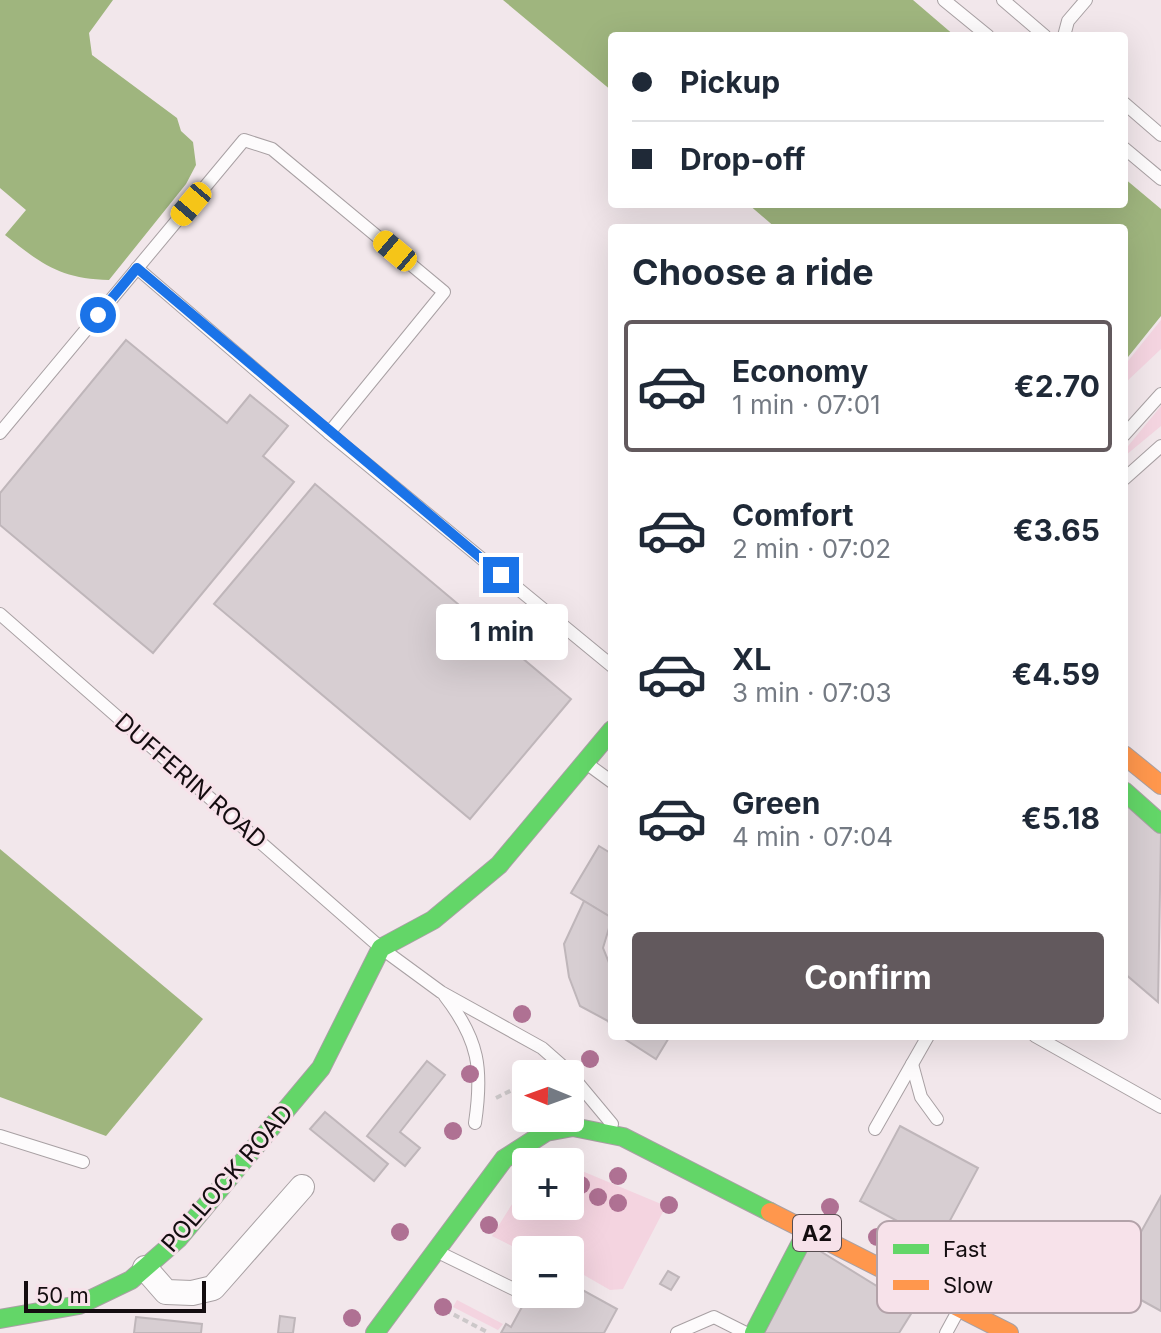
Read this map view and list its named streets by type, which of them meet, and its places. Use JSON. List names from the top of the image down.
{
  "streets": {
    "street": ["POLLOCK ROAD", "A2"],
    "lane": ["DUFFERIN ROAD"]
  },
  "crossings": [
    ["DUFFERIN ROAD", "POLLOCK ROAD"]
  ],
  "legend": ["Fast", "Slow"],
  "scale_bar": "50 m",
  "north": "left",
  "page": {
    "banner": ["Pickup", "Drop-off"],
    "heading": "Choose a ride",
    "list": [
      {
        "name": "Economy",
        "note": "1 min · 07:01",
        "value": "€2.70"
      },
      {
        "name": "Comfort",
        "note": "2 min · 07:02",
        "value": "€3.65"
      },
      {
        "name": "XL",
        "note": "3 min · 07:03",
        "value": "€4.59"
      },
      {
        "name": "Green",
        "note": "4 min · 07:04",
        "value": "€5.18"
      }
    ],
    "bubble": "1 min",
    "buttons": "Confirm",
    "map_buttons": ["+", "−"],
    "scale": "50 m"
  }
}
